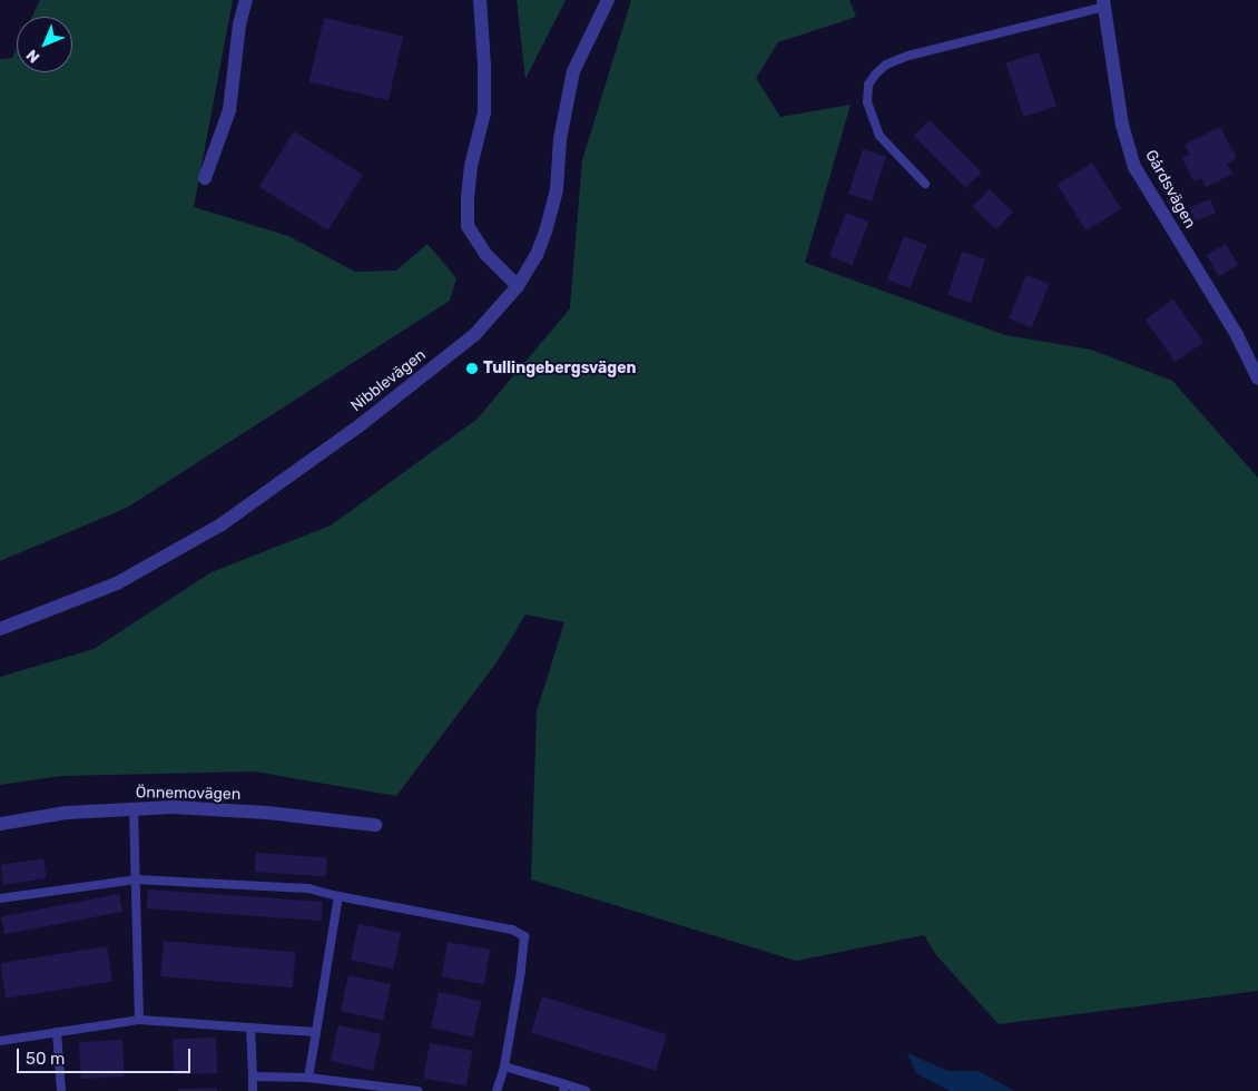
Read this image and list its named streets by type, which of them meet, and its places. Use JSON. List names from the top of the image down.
{
  "streets": {
    "street": ["Gårdsvägen", "Nibblevägen", "Önnemovägen"]
  },
  "places": ["Tullingebergsvägen"],
  "scale_bar": "50 m",
  "north": "bottom left"
}
